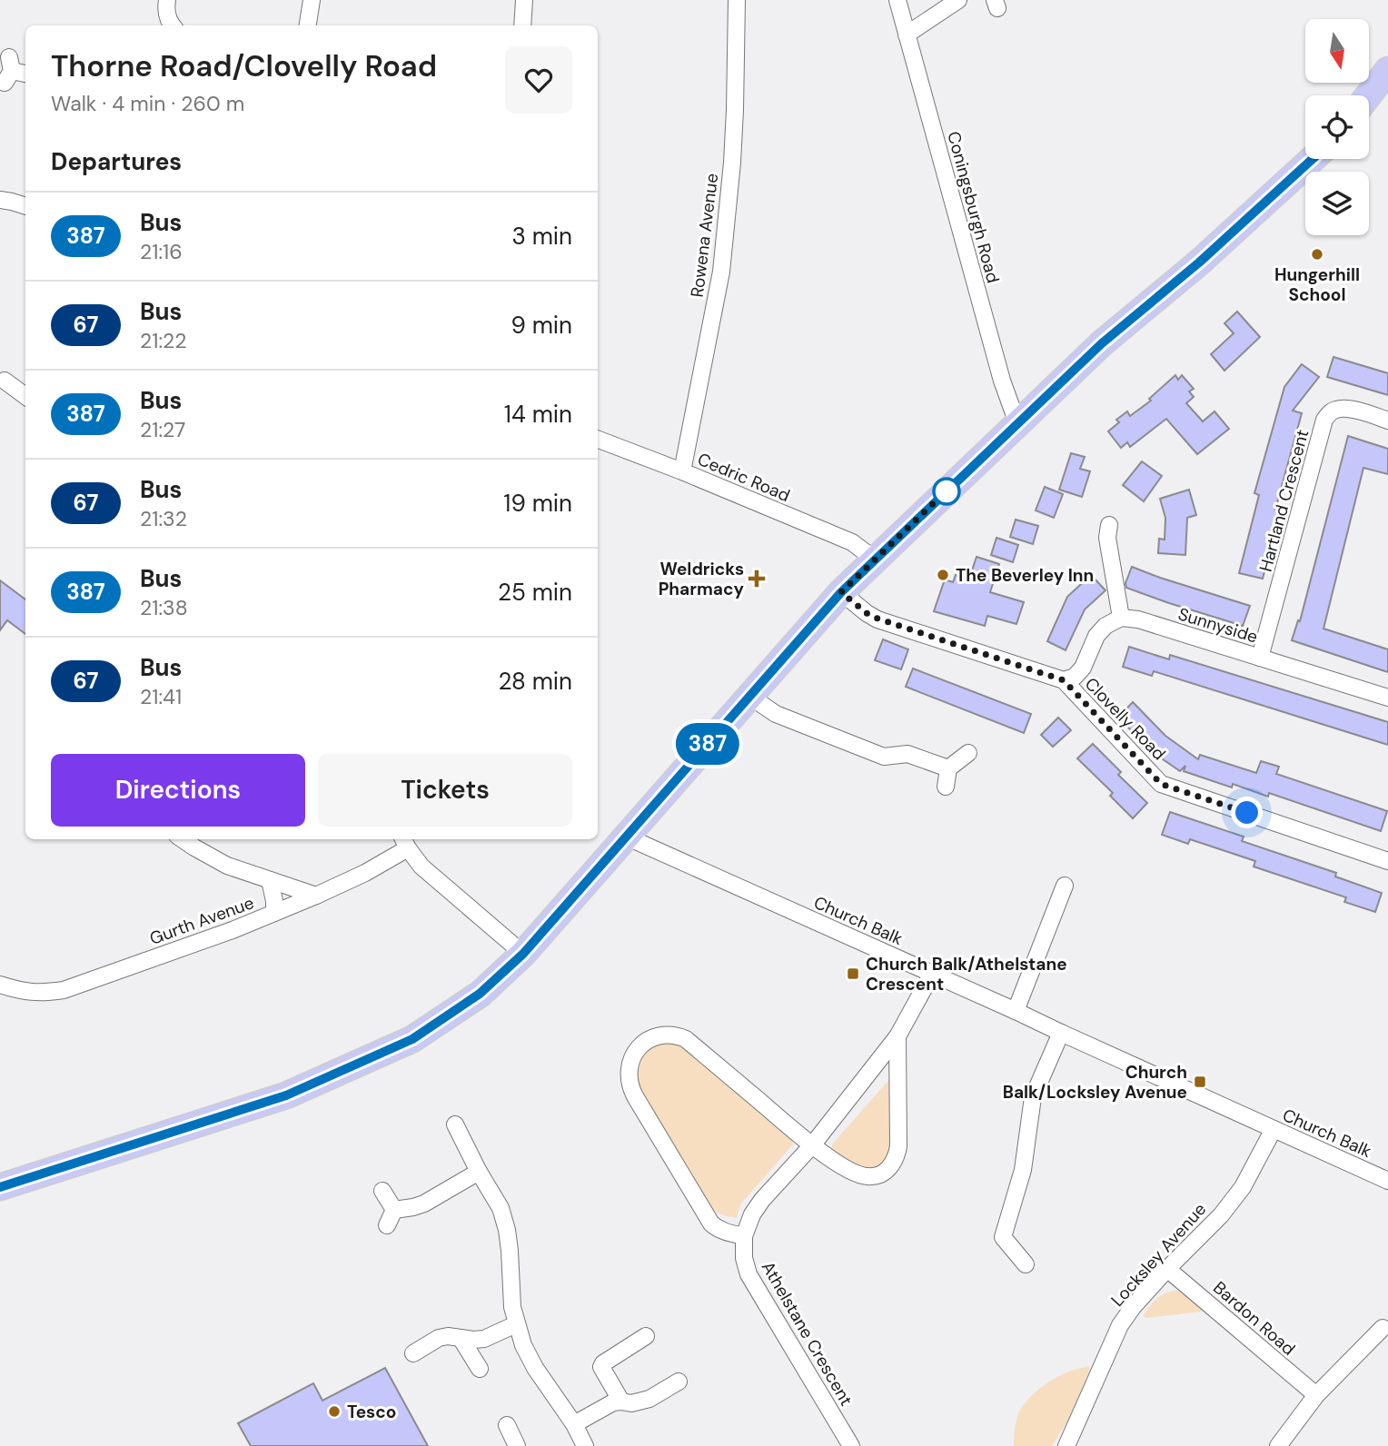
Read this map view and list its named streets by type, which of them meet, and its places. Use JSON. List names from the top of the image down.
{
  "streets": {
    "street": [
      "Coningsburgh Road",
      "Rowena Avenue",
      "Cedric Road",
      "Hartland Crescent",
      "Sunnyside",
      "Clovelly Road",
      "Gurth Avenue",
      "Church Balk",
      "Locksley Avenue",
      "Bardon Road",
      "Athelstane Crescent"
    ]
  },
  "crossings": [
    ["Rowena Avenue", "Cedric Road"],
    ["Hartland Crescent", "Sunnyside"],
    ["Church Balk", "Locksley Avenue"],
    ["Church Balk", "Athelstane Crescent"],
    ["Locksley Avenue", "Bardon Road"]
  ],
  "places": {
    "other": ["Hungerhill School", "The Beverley Inn", "Tesco"],
    "health": ["Weldricks Pharmacy"],
    "transit": ["Church Balk/Athelstane Crescent", "Church Balk/Locksley Avenue"]
  },
  "lines": ["bus line 387"],
  "north": "bottom",
  "page": {
    "on_map": "387",
    "heading": [
      ["Thorne Road/Clovelly Road", "Walk · 4 min · 260 m"],
      "Departures"
    ],
    "list": [
      {
        "mark": "387",
        "name": "Bus",
        "note": "21:16",
        "value": "3 min"
      },
      {
        "mark": "67",
        "name": "Bus",
        "note": "21:22",
        "value": "9 min"
      },
      {
        "mark": "387",
        "name": "Bus",
        "note": "21:27",
        "value": "14 min"
      },
      {
        "mark": "67",
        "name": "Bus",
        "note": "21:32",
        "value": "19 min"
      },
      {
        "mark": "387",
        "name": "Bus",
        "note": "21:38",
        "value": "25 min"
      },
      {
        "mark": "67",
        "name": "Bus",
        "note": "21:41",
        "value": "28 min"
      }
    ],
    "buttons": ["Directions", "Tickets"]
  }
}
